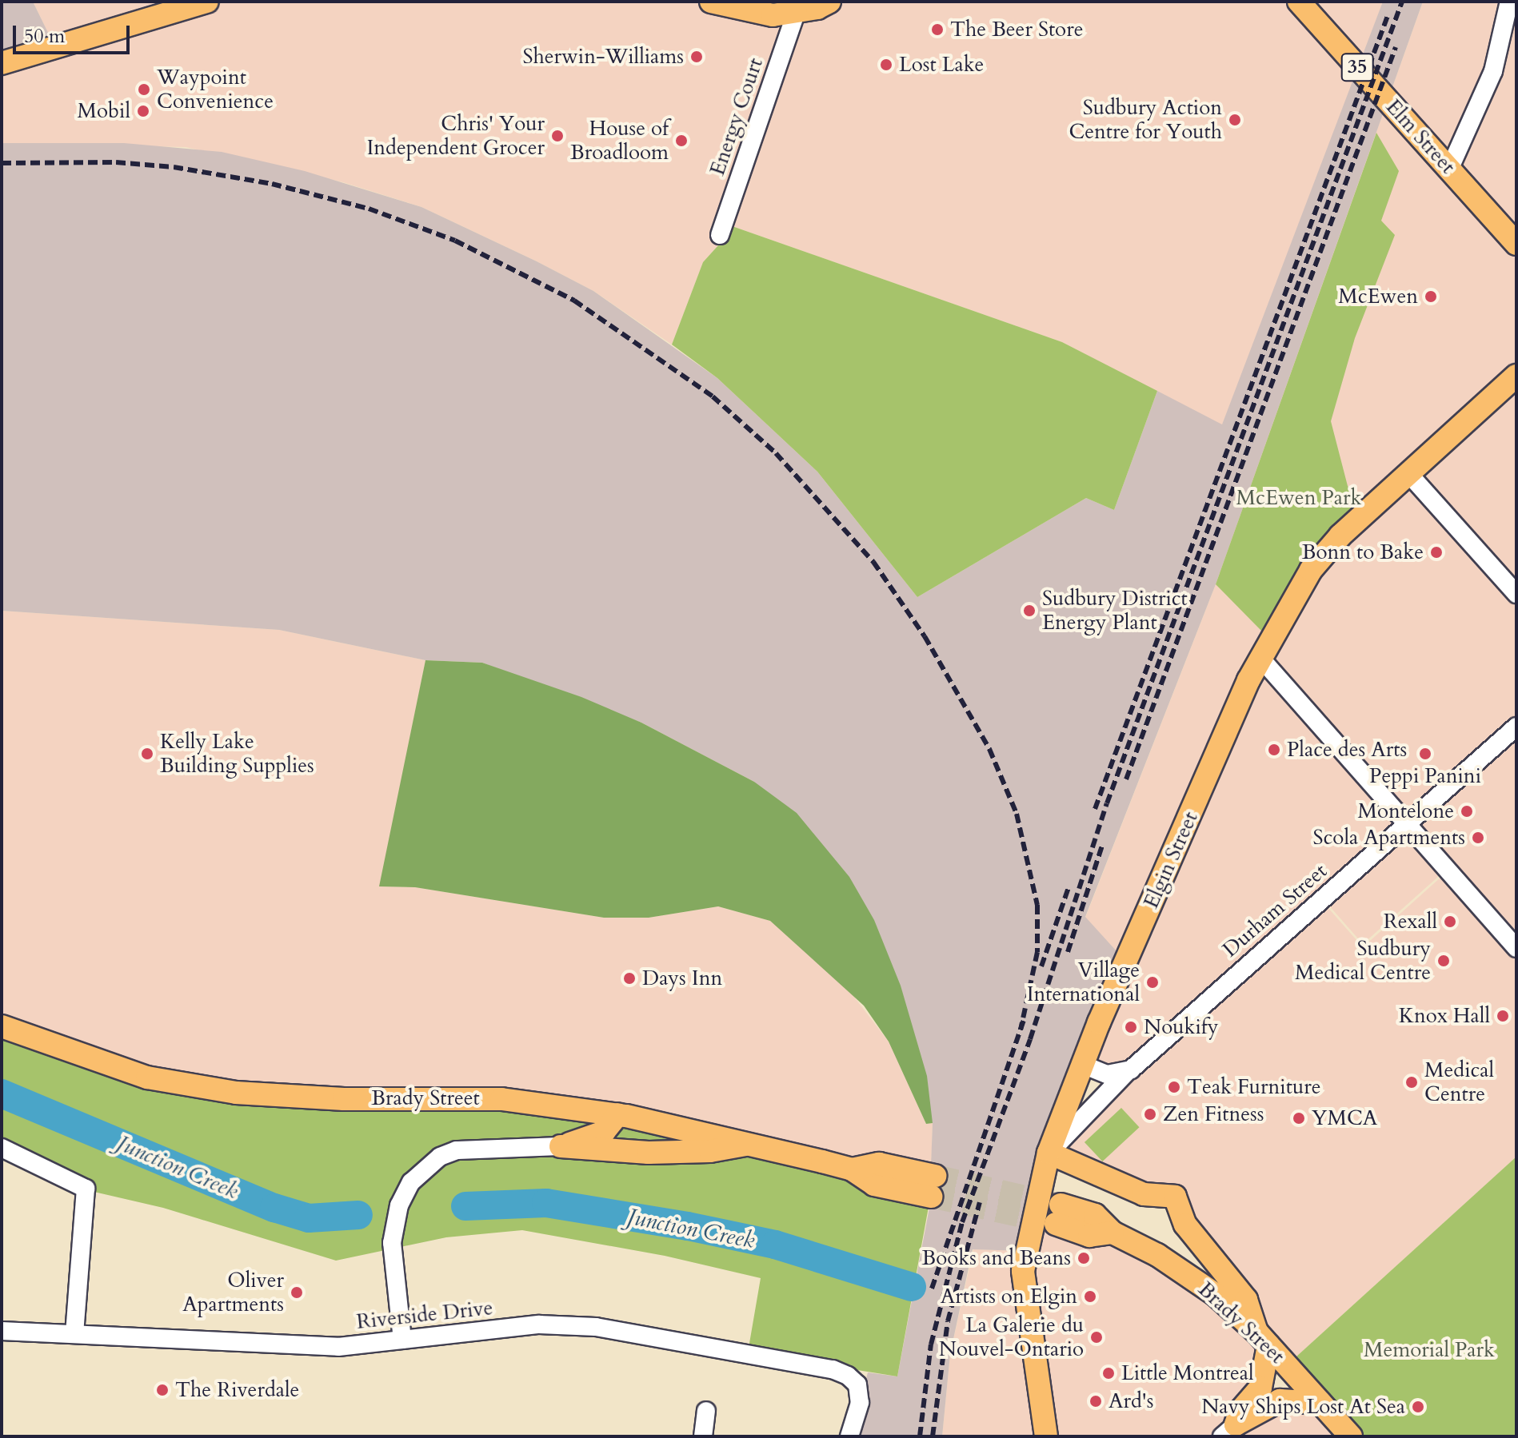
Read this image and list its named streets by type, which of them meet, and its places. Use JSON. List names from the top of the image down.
{
  "streets": {
    "main road": [
      "35",
      "Elm Street",
      "Elgin Street",
      "Brady Street"
    ],
    "street": ["Energy Court", "Durham Street", "Riverside Drive"]
  },
  "crossings": [
    ["Elgin Street", "Durham Street"]
  ],
  "water": ["Junction Creek"],
  "parks": ["McEwen Park", "Memorial Park"],
  "places": [
    "The Beer Store",
    "Sherwin-Williams",
    "Lost Lake",
    "Waypoint Convenience",
    "Mobil",
    "Sudbury Action Centre for Youth",
    "Chris' Your Independent Grocer",
    "House of Broadloom",
    "McEwen",
    "Bonn to Bake",
    "Sudbury District Energy Plant",
    "Place des Arts",
    "Kelly Lake Building Supplies",
    "Peppi Panini",
    "Montelone",
    "Scola Apartments",
    "Rexall",
    "Sudbury Medical Centre",
    "Days Inn",
    "Village International",
    "Knox Hall",
    "Noukify",
    "Medical Centre",
    "Teak Furniture",
    "Zen Fitness",
    "YMCA",
    "Books and Beans",
    "Oliver Apartments",
    "Artists on Elgin",
    "La Galerie du Nouvel-Ontario",
    "Little Montreal",
    "The Riverdale",
    "Ard's",
    "Navy Ships Lost At Sea"
  ],
  "scale_bar": "50 m"
}
